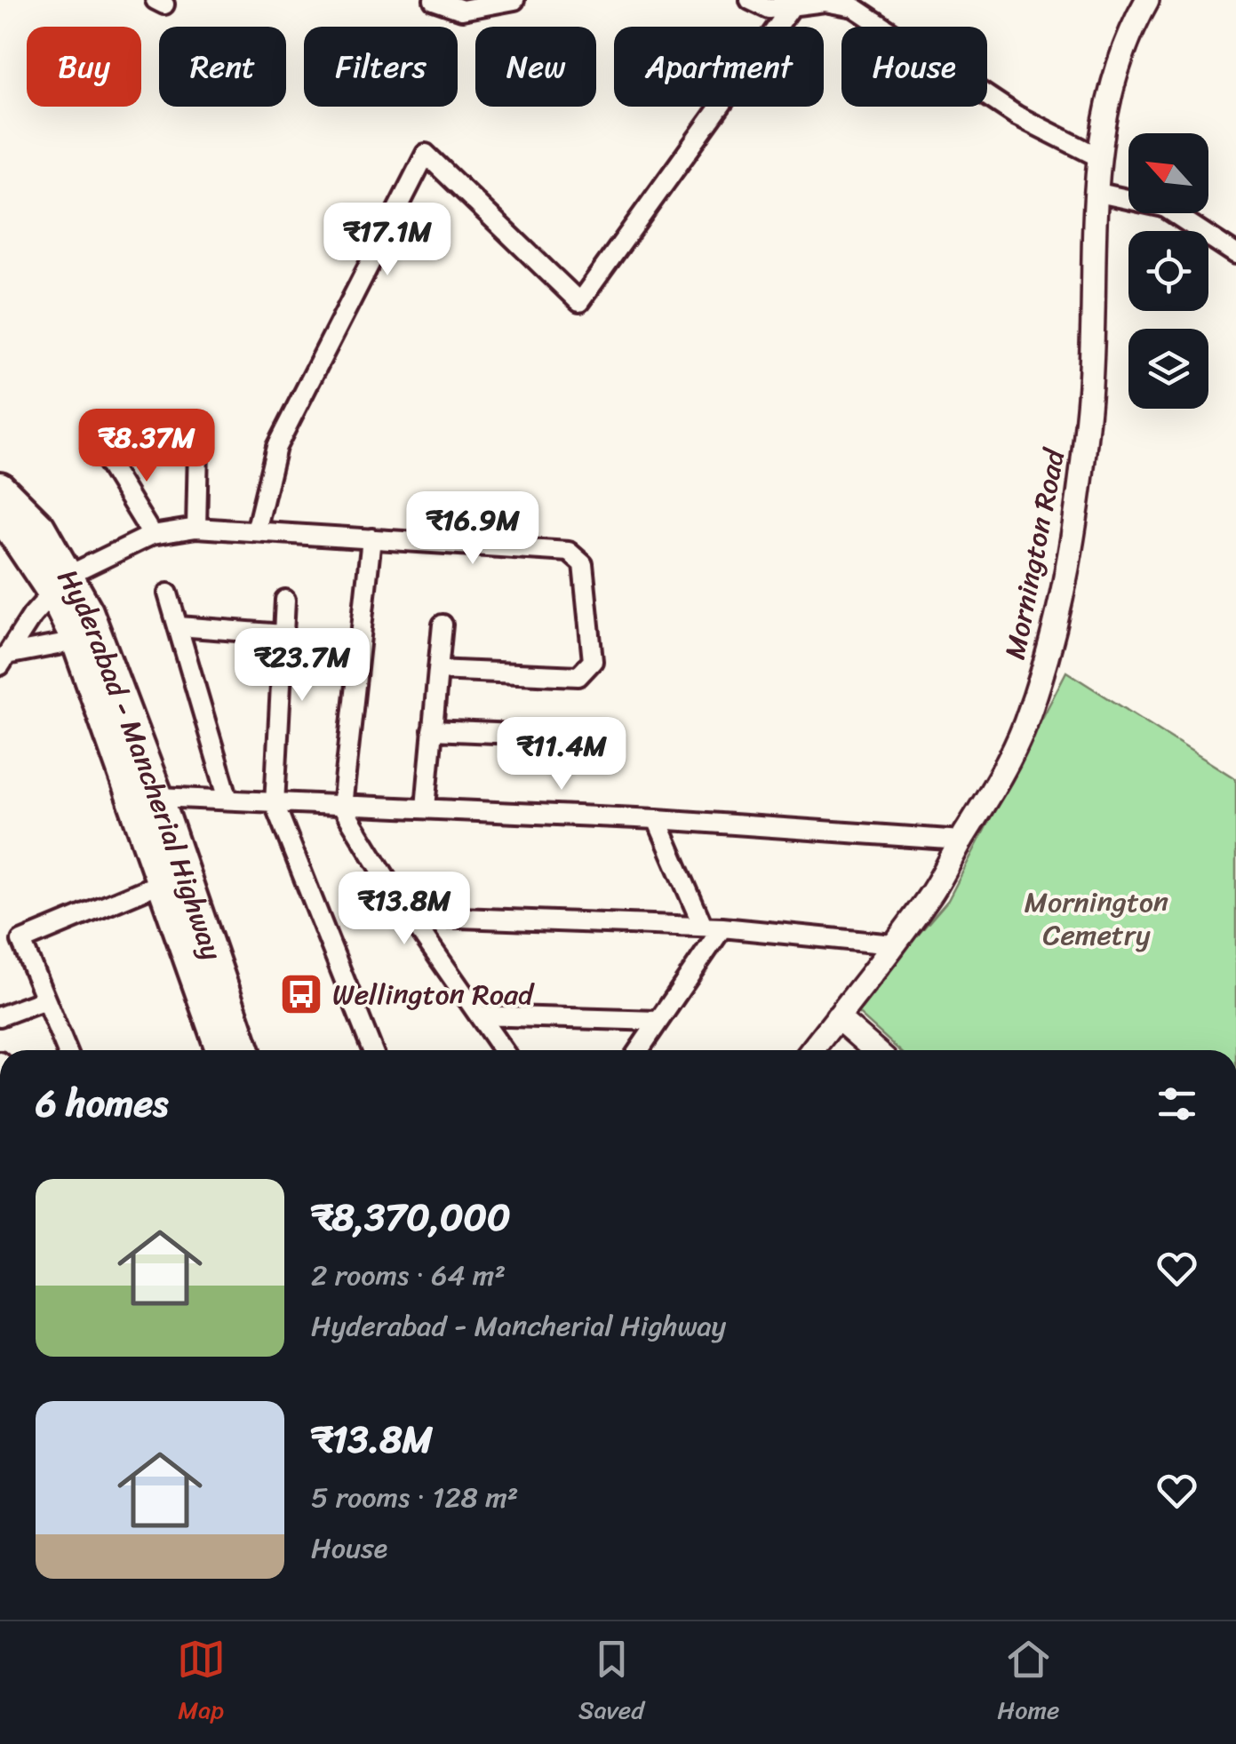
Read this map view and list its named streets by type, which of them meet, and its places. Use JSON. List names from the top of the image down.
{
  "streets": {
    "main road": ["Hyderabad - Mancherial Highway"],
    "street": ["Mornington Road"]
  },
  "parks": ["Mornington Cemetry"],
  "places": {
    "bus stop": ["Wellington Road"]
  },
  "north": "top left",
  "page": {
    "chip": [
      "Buy",
      "Rent",
      "Filters",
      "New",
      "Apartment",
      "House"
    ],
    "price": [
      "₹17.1M",
      "₹8.37M",
      "₹16.9M",
      "₹23.7M",
      "₹11.4M",
      "₹13.8M"
    ],
    "heading": "6 homes",
    "list": [
      {
        "name": "₹8,370,000",
        "note": "2 rooms · 64 m² · Hyderabad - Mancherial Highway"
      },
      {
        "name": "₹13.8M",
        "note": "5 rooms · 128 m² · House"
      }
    ],
    "tabs": ["Map", "Saved", "Home"]
  }
}
